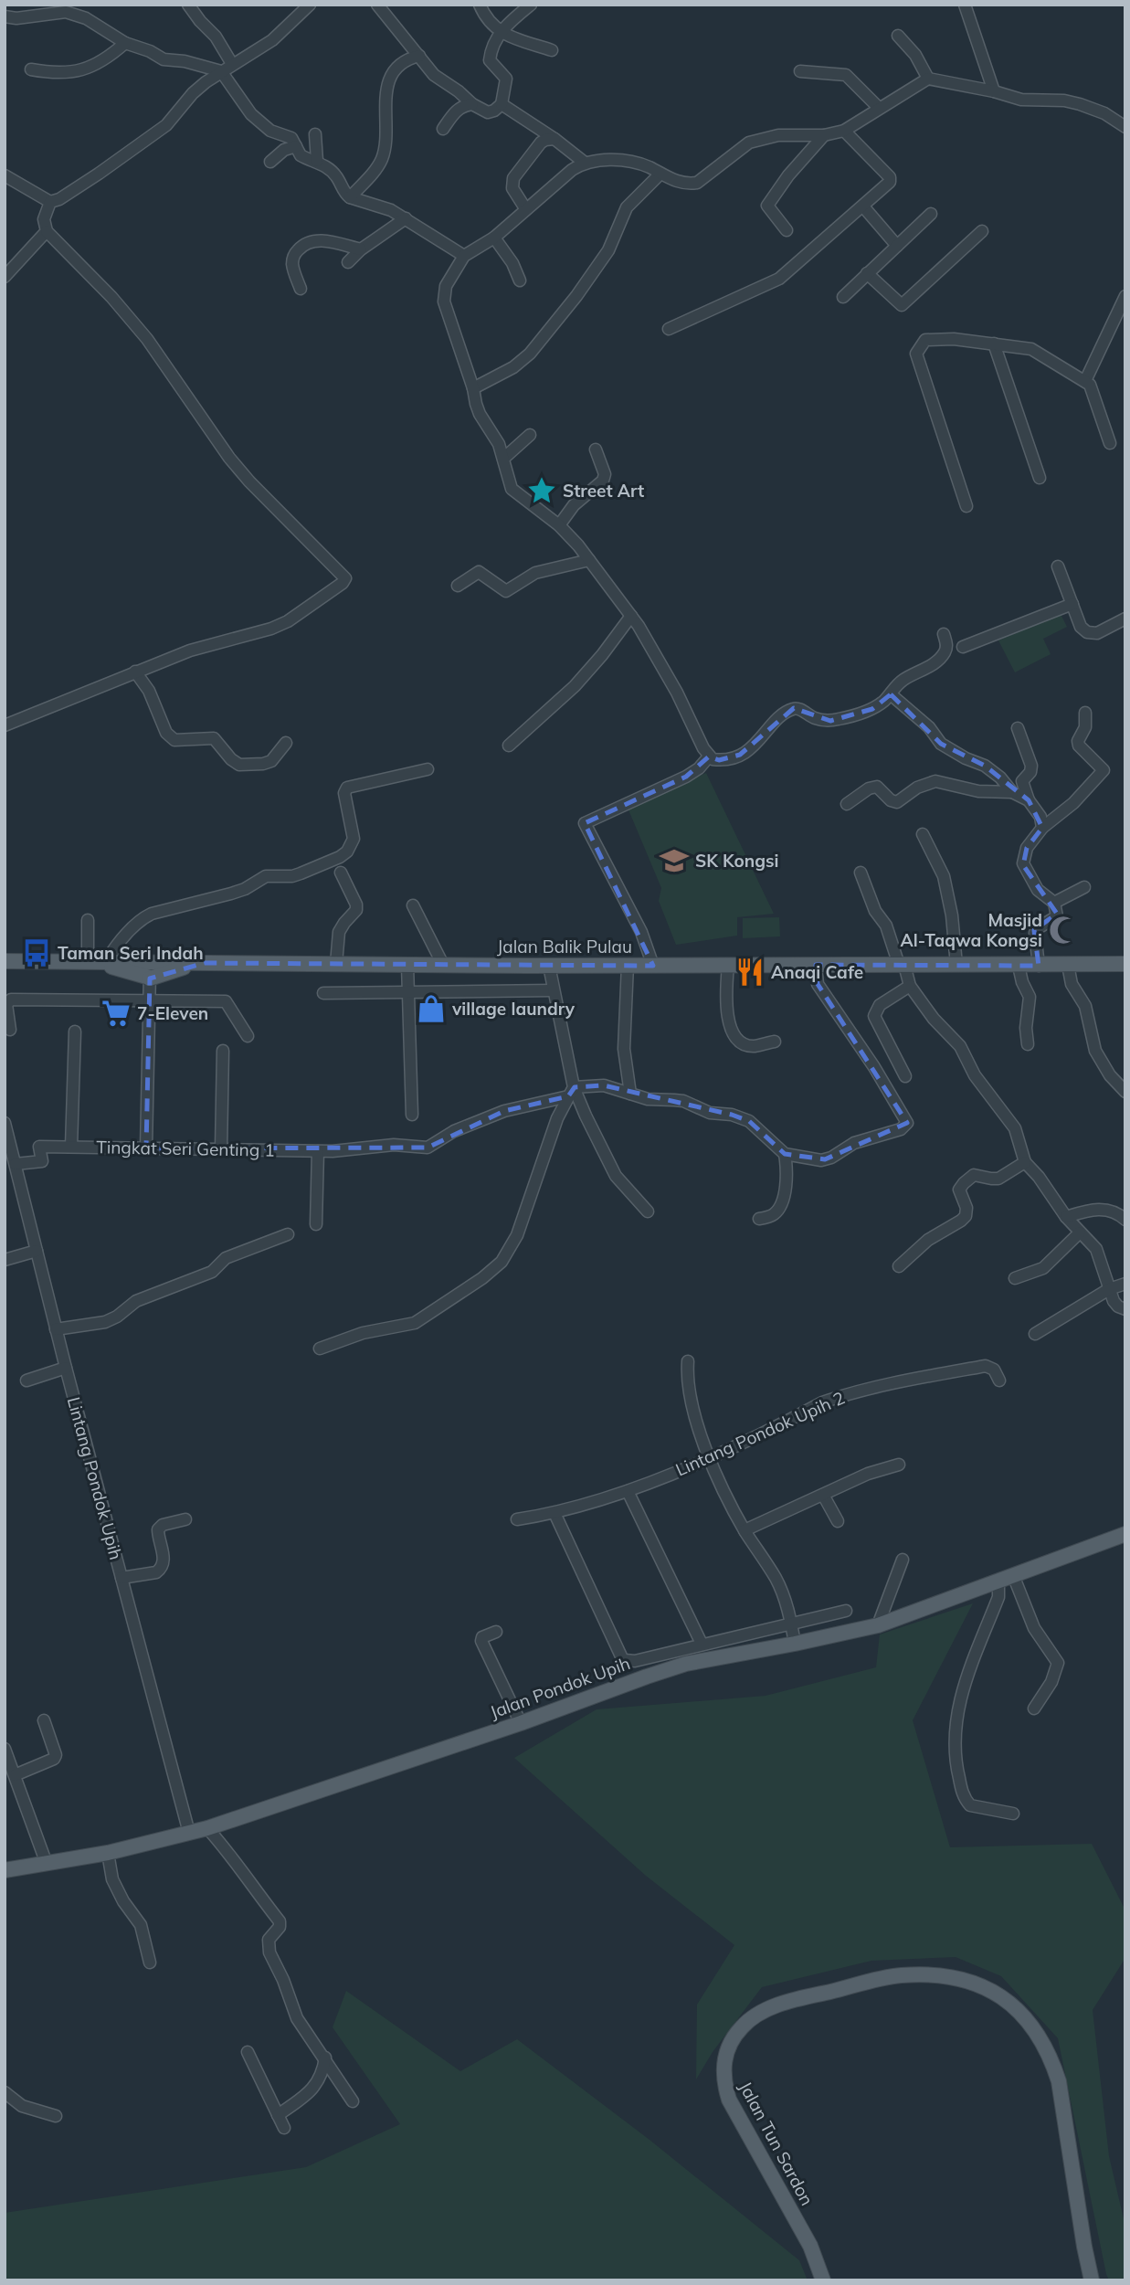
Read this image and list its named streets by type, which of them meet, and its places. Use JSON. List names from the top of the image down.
{
  "streets": {
    "main road": ["Jalan Balik Pulau", "Jalan Pondok Upih", "Jalan Tun Sardon"],
    "street": ["Tingkat Seri Genting 1", "Lintang Pondok Upih 2", "Lintang Pondok Upih"]
  },
  "crossings": [
    ["Tingkat Seri Genting 1", "Lintang Pondok Upih"],
    ["Lintang Pondok Upih", "Jalan Pondok Upih"]
  ],
  "places": {
    "place": ["Street Art"],
    "school or university": ["SK Kongsi"],
    "mosque": ["Masjid Al-Taqwa Kongsi"],
    "bus stop": ["Taman Seri Indah"],
    "restaurant": ["Anaqi Cafe"],
    "shop": ["village laundry"],
    "supermarket": ["7-Eleven"]
  }
}
